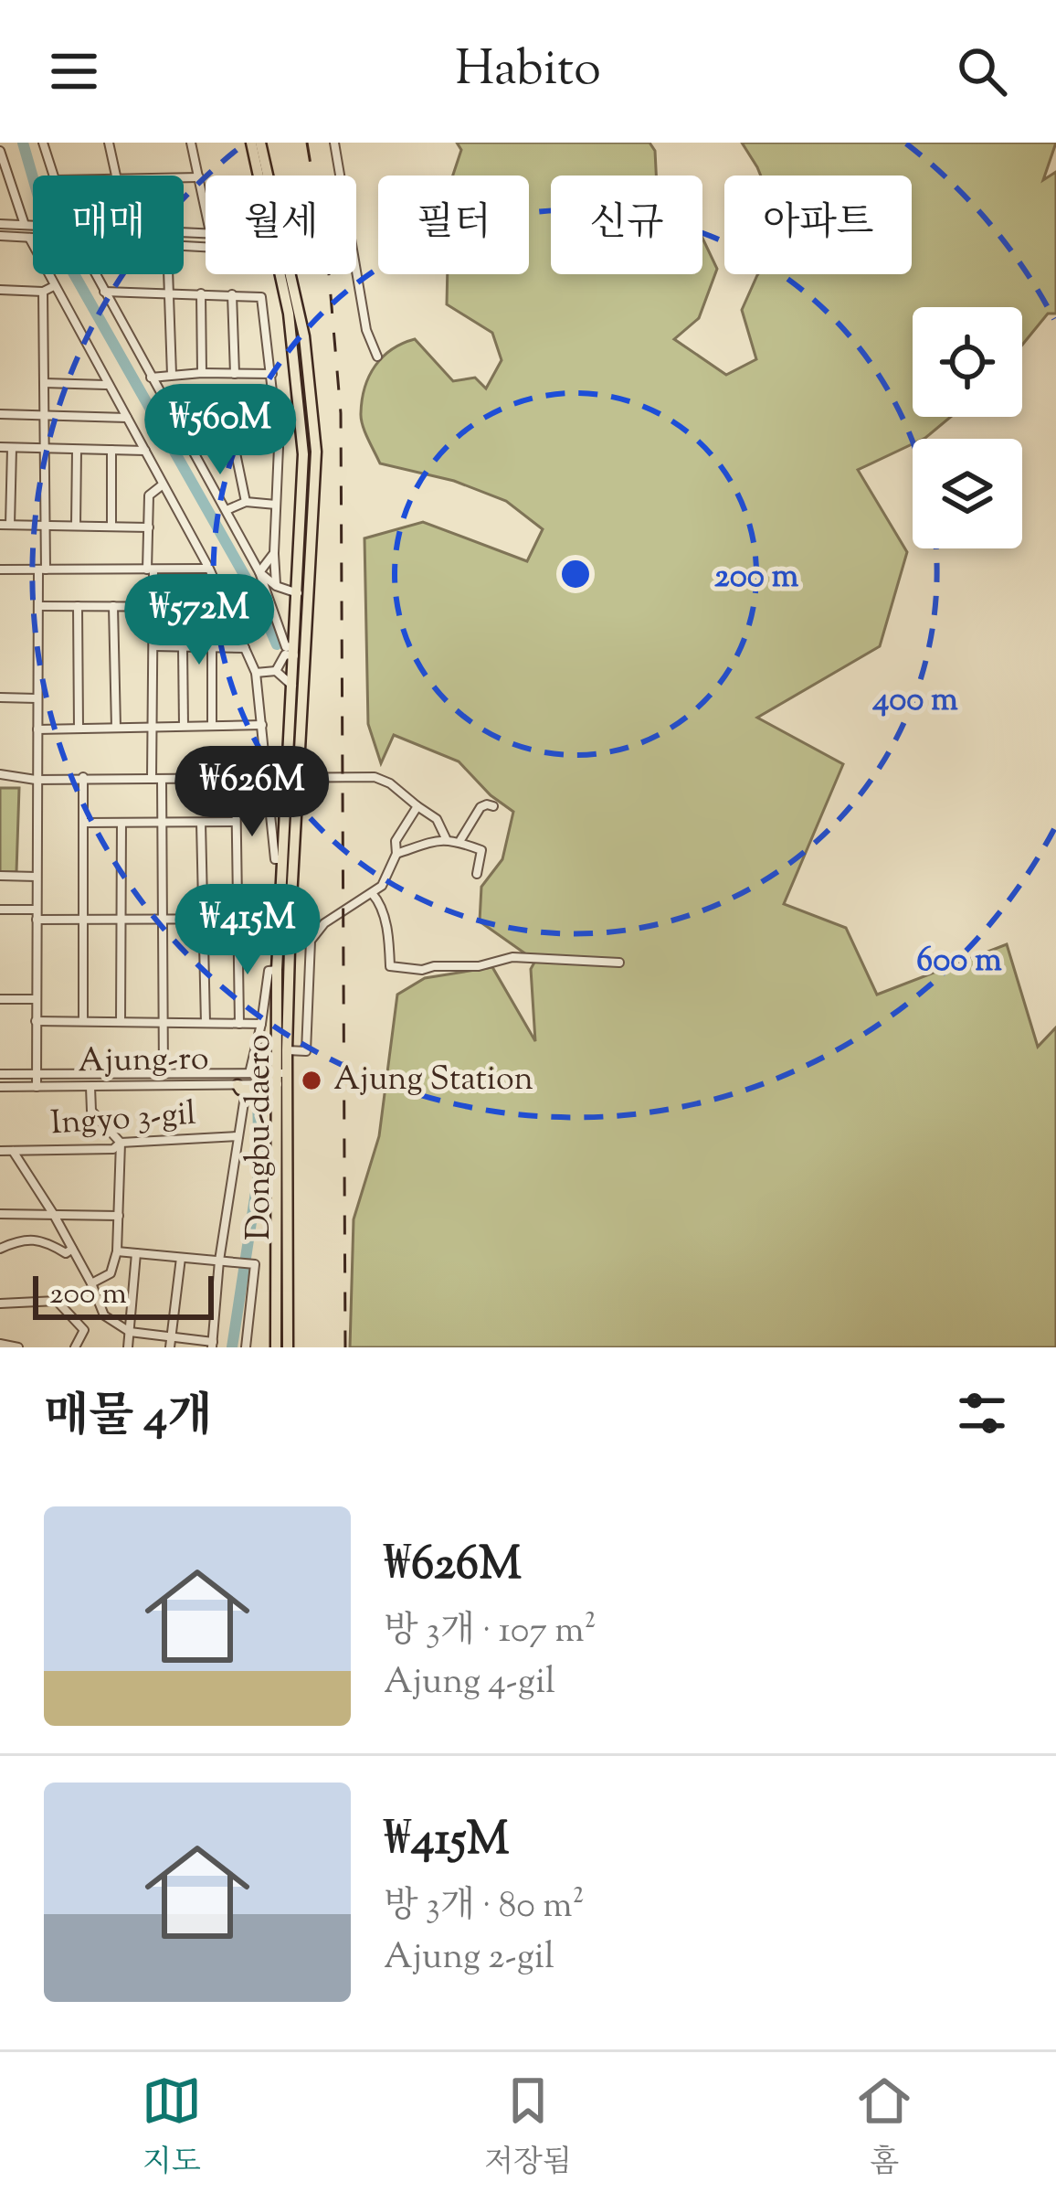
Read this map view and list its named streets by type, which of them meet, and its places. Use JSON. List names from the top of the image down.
{
  "streets": {
    "main road": ["Dongbu-daero"],
    "street": ["Ajung-ro", "Ingyo 3-gil"]
  },
  "crossings": [
    ["Ajung-ro", "Dongbu-daero"]
  ],
  "places": ["Ajung Station"],
  "scale_bar": "200 m",
  "page": {
    "header": "Habito",
    "chip": [
      "매매",
      "월세",
      "필터",
      "신규",
      "아파트"
    ],
    "price": [
      "₩560M",
      "₩572M",
      "₩626M",
      "₩415M"
    ],
    "scale": "200 m",
    "heading": "매물 4개",
    "list": [
      {
        "name": "₩626M",
        "note": "방 3개 · 107 m² · Ajung 4-gil"
      },
      {
        "name": "₩415M",
        "note": "방 3개 · 80 m² · Ajung 2-gil"
      }
    ],
    "tabs": ["지도", "저장됨", "홈"]
  },
  "rings": ["200 m", "400 m", "600 m"]
}
